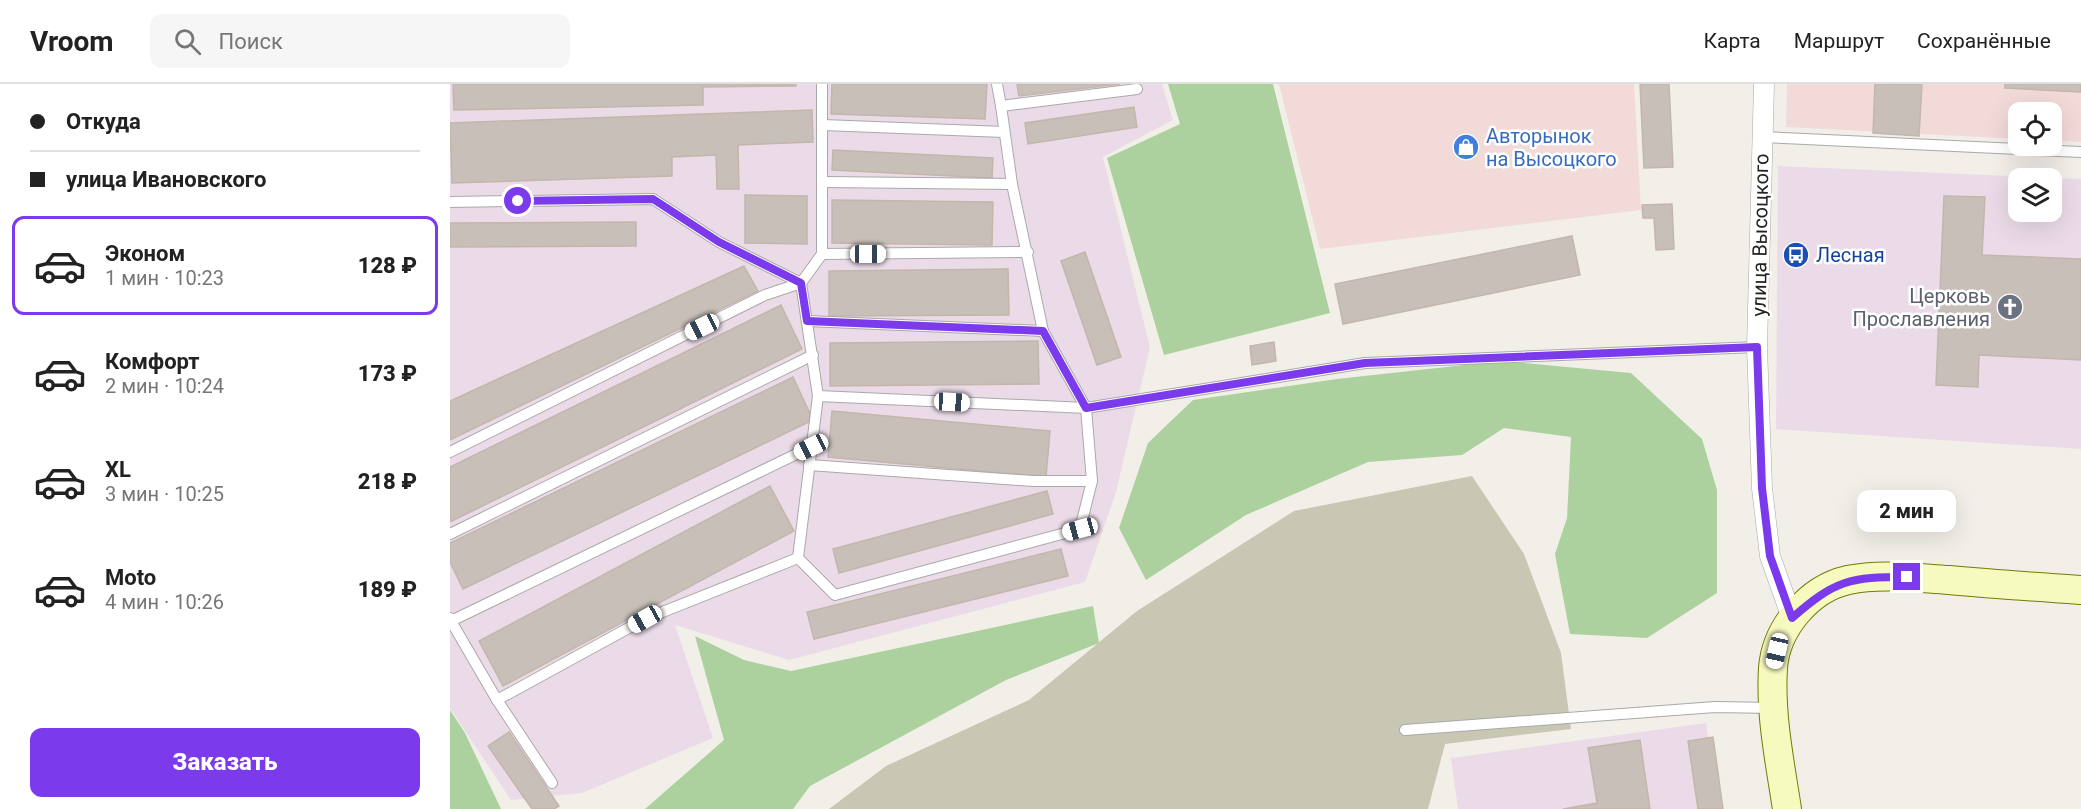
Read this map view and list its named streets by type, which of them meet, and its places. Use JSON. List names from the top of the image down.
{
  "streets": {
    "street": ["улица Высоцкого"]
  },
  "places": {
    "shop": ["Авторынок на Высоцкого"],
    "bus stop": ["Лесная"],
    "church": ["Церковь Прославления"]
  },
  "page": {
    "header": "Vroom",
    "search": "Поиск",
    "nav": ["Карта", "Маршрут", "Сохранённые"],
    "banner": ["Откуда", "улица Ивановского"],
    "list": [
      {
        "name": "Эконом",
        "note": "1 мин · 10:23",
        "value": "128 ₽"
      },
      {
        "name": "Комфорт",
        "note": "2 мин · 10:24",
        "value": "173 ₽"
      },
      {
        "name": "XL",
        "note": "3 мин · 10:25",
        "value": "218 ₽"
      },
      {
        "name": "Moto",
        "note": "4 мин · 10:26",
        "value": "189 ₽"
      }
    ],
    "bubble": "2 мин",
    "buttons": "Заказать"
  }
}
